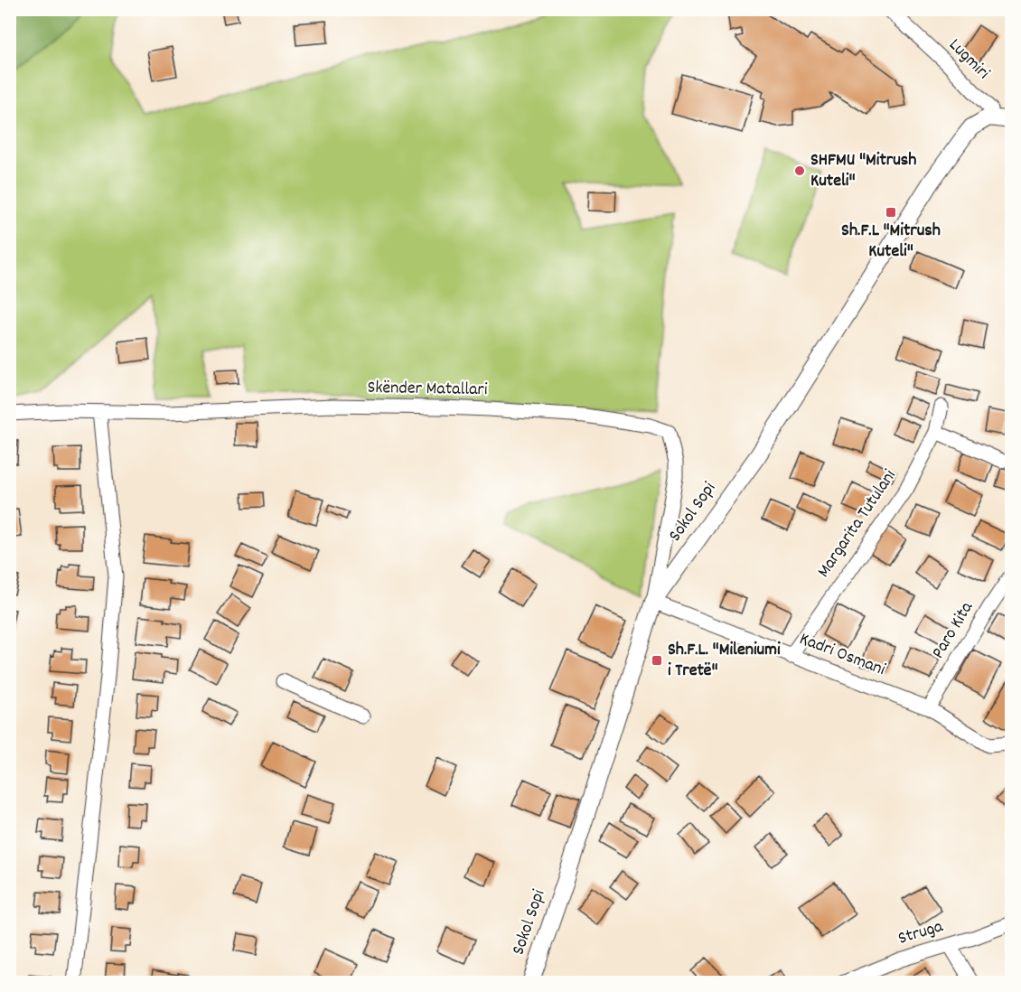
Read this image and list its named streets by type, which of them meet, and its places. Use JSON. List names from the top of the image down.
{
  "streets": {
    "street": [
      "Lugmiri",
      "Skënder Matallari",
      "Sokol Sopi",
      "Margarita Tutulani",
      "Paro Kita",
      "Kadri Osmani",
      "Struga"
    ]
  },
  "crossings": [
    ["Lugmiri", "Sokol Sopi"],
    ["Skënder Matallari", "Sokol Sopi"],
    ["Skënder Matallari", "Kadri Osmani"],
    ["Sokol Sopi", "Kadri Osmani"],
    ["Margarita Tutulani", "Kadri Osmani"],
    ["Paro Kita", "Kadri Osmani"]
  ],
  "places": {
    "other": ["SHFMU \"Mitrush Kuteli\""],
    "transit": ["Sh.F.L \"Mitrush Kuteli\"", "Sh.F.L. \"Mileniumi i Tretë\""]
  }
}
